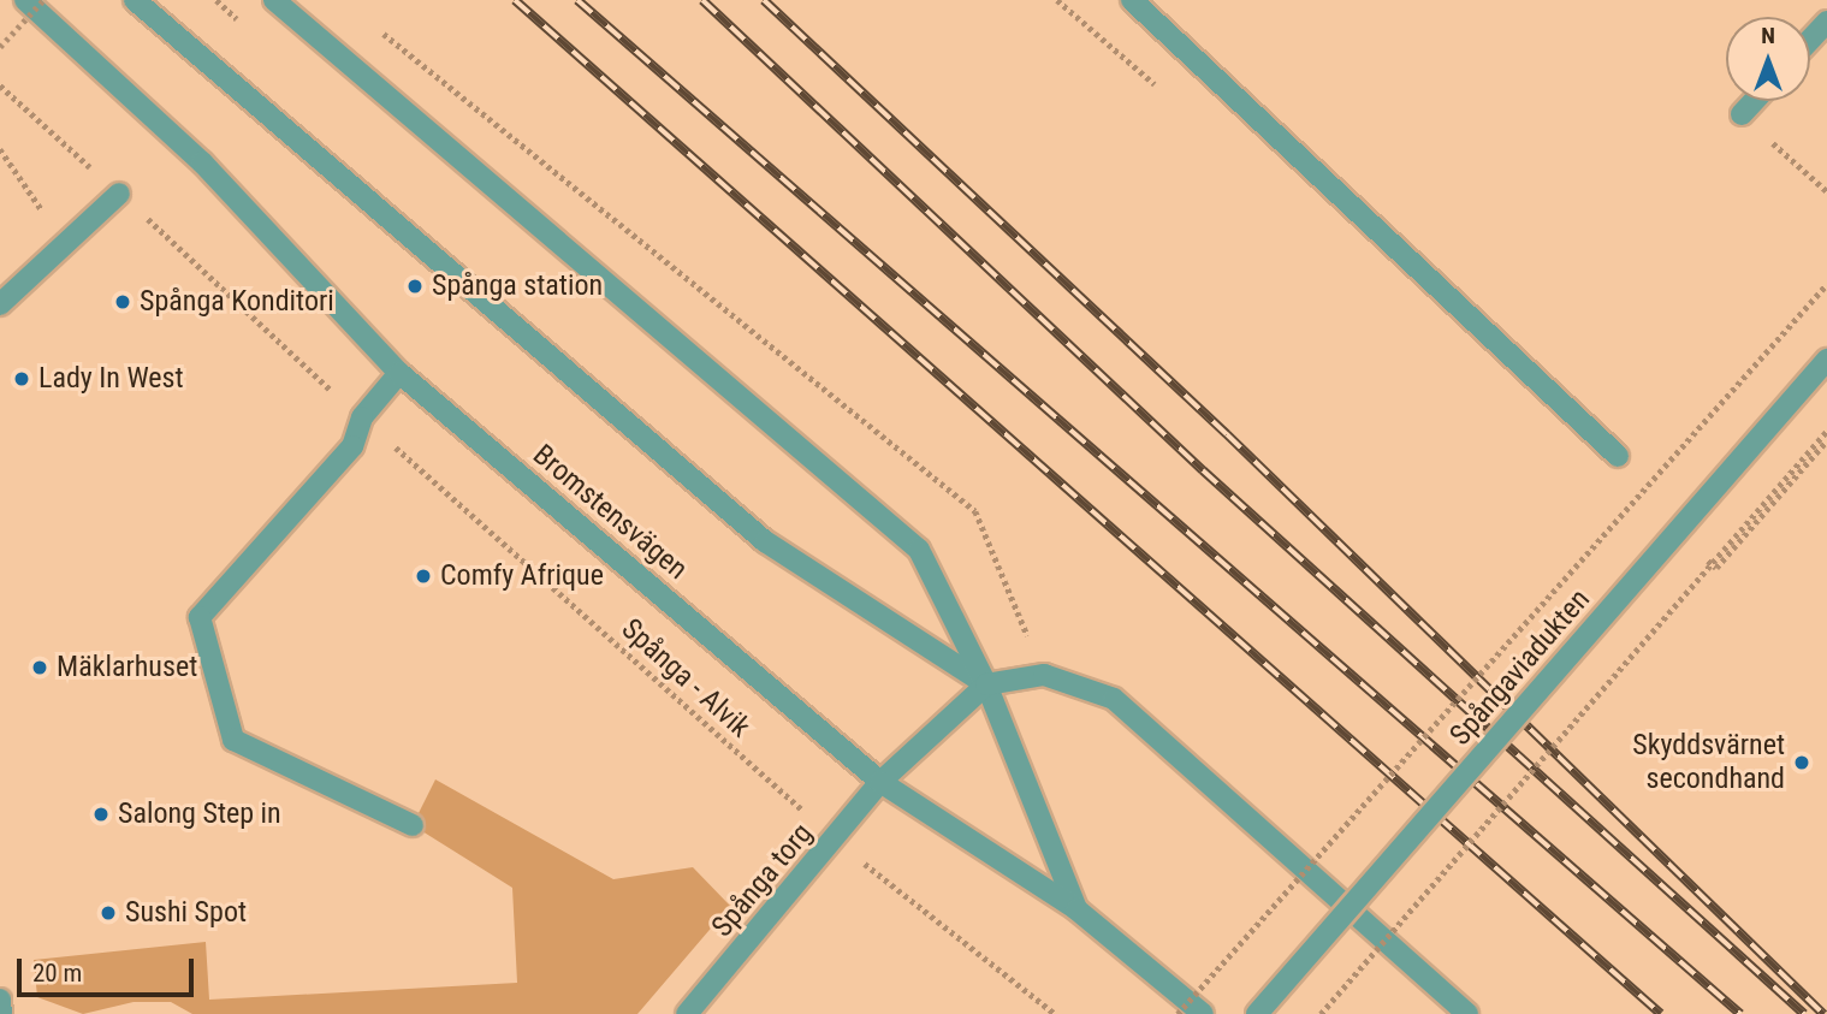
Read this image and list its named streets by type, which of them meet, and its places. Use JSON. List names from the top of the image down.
{
  "streets": {
    "street": ["Bromstensvägen", "Spångaviadukten", "Spånga torg"],
    "path": ["Spånga - Alvik"]
  },
  "crossings": [
    ["Bromstensvägen", "Spånga torg"],
    ["Spånga - Alvik", "Spånga torg"]
  ],
  "places": [
    "Spånga station",
    "Spånga Konditori",
    "Lady In West",
    "Comfy Afrique",
    "Mäklarhuset",
    "Skyddsvärnet secondhand",
    "Salong Step in",
    "Sushi Spot"
  ],
  "scale_bar": "20 m",
  "north": "top"
}
